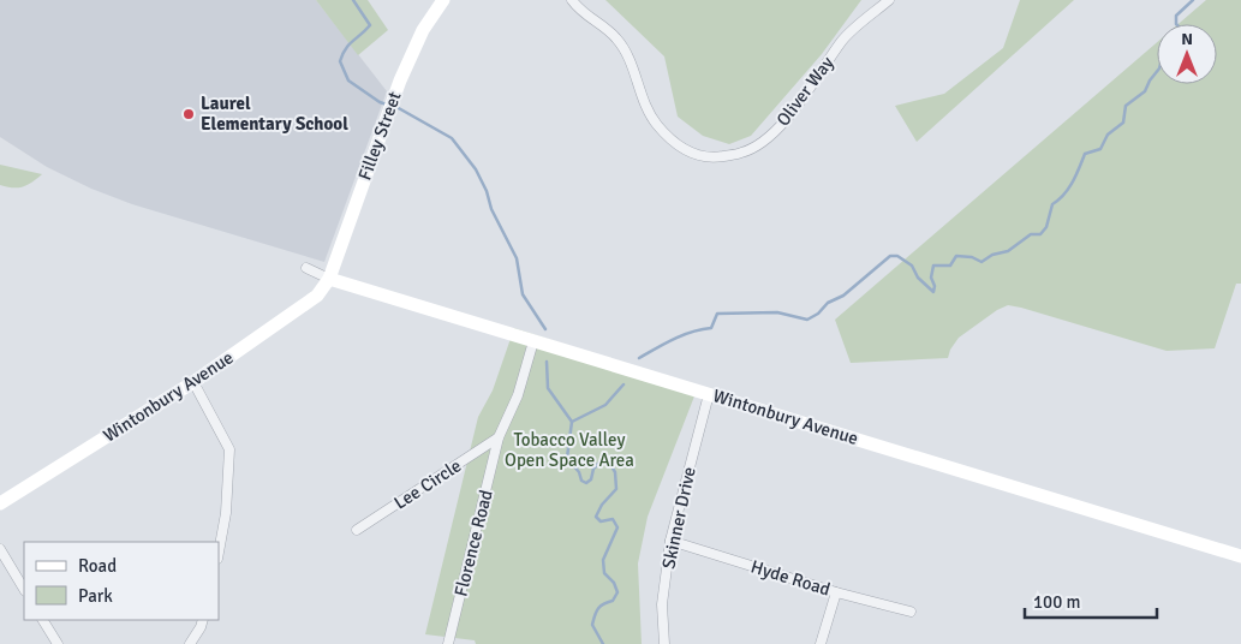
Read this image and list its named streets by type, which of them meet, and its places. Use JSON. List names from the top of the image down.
{
  "streets": {
    "street": [
      "Oliver Way",
      "Filley Street",
      "Wintonbury Avenue",
      "Lee Circle",
      "Skinner Drive",
      "Florence Road",
      "Hyde Road"
    ]
  },
  "crossings": [
    ["Filley Street", "Wintonbury Avenue"],
    ["Wintonbury Avenue", "Skinner Drive"],
    ["Wintonbury Avenue", "Florence Road"],
    ["Lee Circle", "Florence Road"],
    ["Skinner Drive", "Hyde Road"]
  ],
  "parks": ["Tobacco Valley Open Space Area"],
  "places": ["Laurel Elementary School"],
  "legend": ["Road", "Park"],
  "scale_bar": "100 m",
  "north": "top"
}
